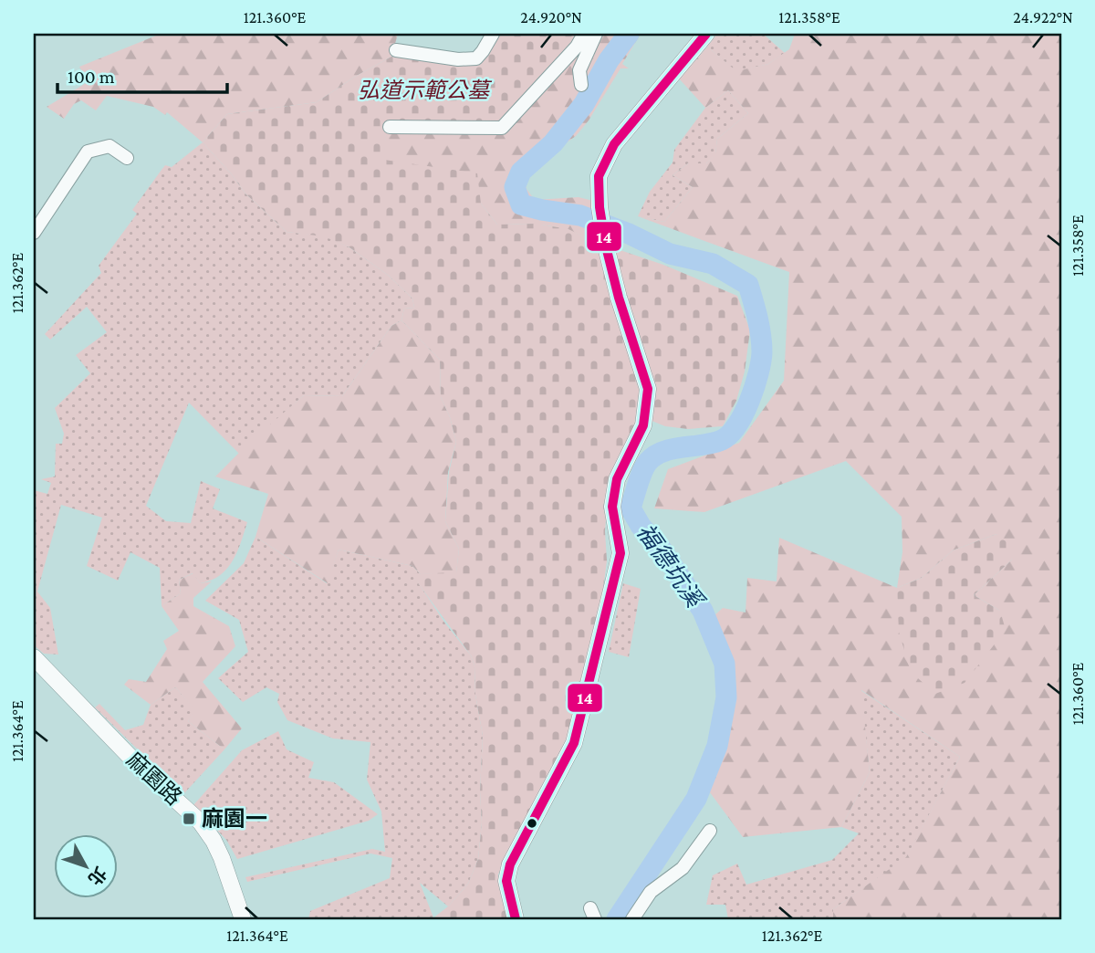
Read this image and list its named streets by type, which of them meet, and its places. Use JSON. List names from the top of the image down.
{
  "streets": {
    "street": ["麻園路"]
  },
  "water": ["福德坑溪"],
  "parks": ["弘道示範公墓"],
  "places": {
    "transit": ["麻園一"]
  },
  "lines": ["transit line 14"],
  "scale_bar": "100 m",
  "north": "bottom right",
  "coordinates": [
    "121.360°E",
    "24.920°N",
    "121.358°E",
    "24.922°N",
    "121.362°E",
    "121.364°E"
  ]
}
